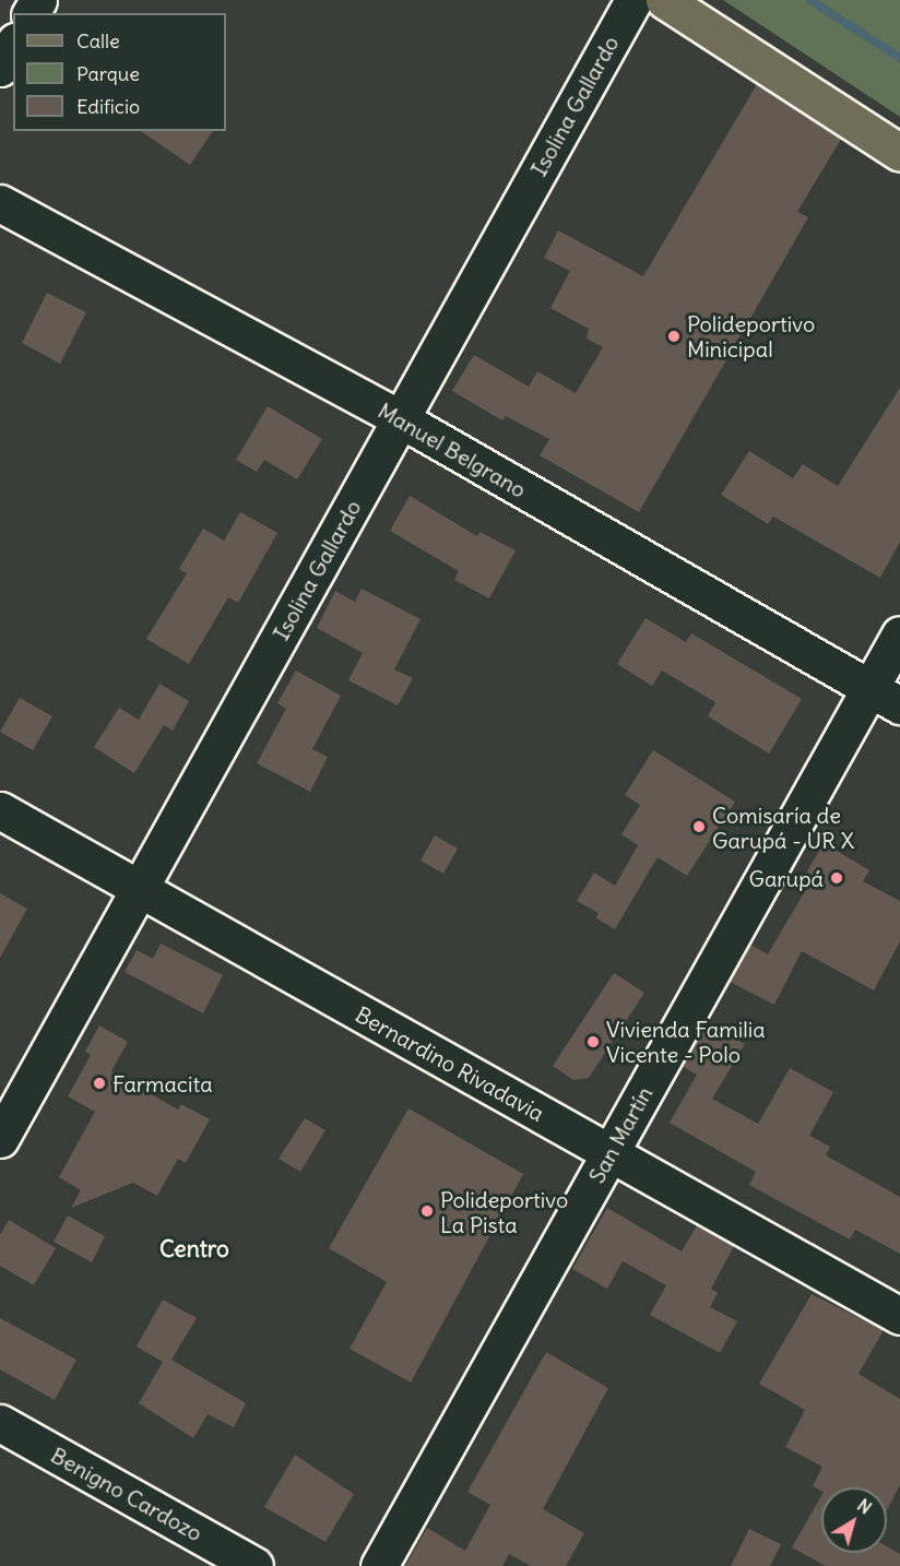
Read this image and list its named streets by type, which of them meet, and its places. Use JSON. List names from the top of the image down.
{
  "streets": {
    "street": [
      "Isolina Gallardo",
      "Manuel Belgrano",
      "Bernardino Rivadavia",
      "San Martín",
      "Benigno Cardozo"
    ]
  },
  "crossings": [
    ["Isolina Gallardo", "Manuel Belgrano"],
    ["Isolina Gallardo", "Bernardino Rivadavia"],
    ["Manuel Belgrano", "San Martín"],
    ["Bernardino Rivadavia", "San Martín"]
  ],
  "districts": ["Centro"],
  "places": [
    "Polideportivo Minicipal",
    "Comisaría de Garupá - UR X",
    "Garupá",
    "Vivienda Familia Vicente - Polo",
    "Farmacita",
    "Polideportivo La Pista"
  ],
  "legend": ["Calle", "Parque", "Edificio"],
  "north": "top right"
}
